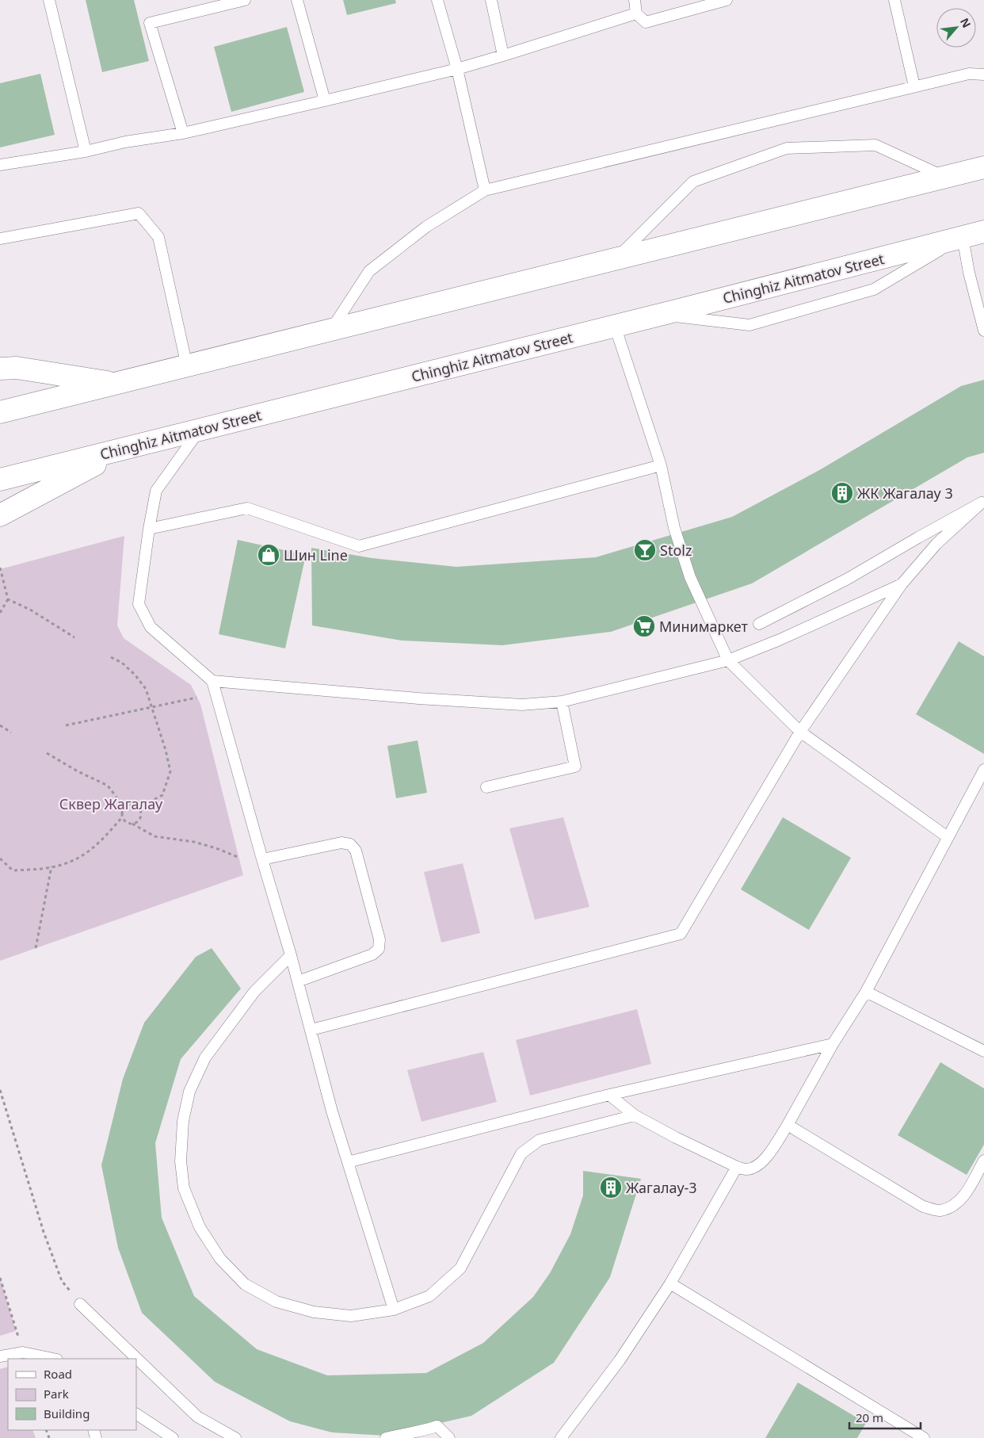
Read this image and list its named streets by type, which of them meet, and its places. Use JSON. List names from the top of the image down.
{
  "streets": {
    "main road": ["Chinghiz Aitmatov Street"]
  },
  "parks": ["Сквер Жагалау"],
  "places": {
    "building": ["ЖК Жагалау 3", "Жагалау-3"],
    "bar": ["Stolz"],
    "shop": ["Шин Line"],
    "supermarket": ["Минимаркет"]
  },
  "legend": ["Road", "Park", "Building"],
  "scale_bar": "20 m",
  "north": "top right"
}
